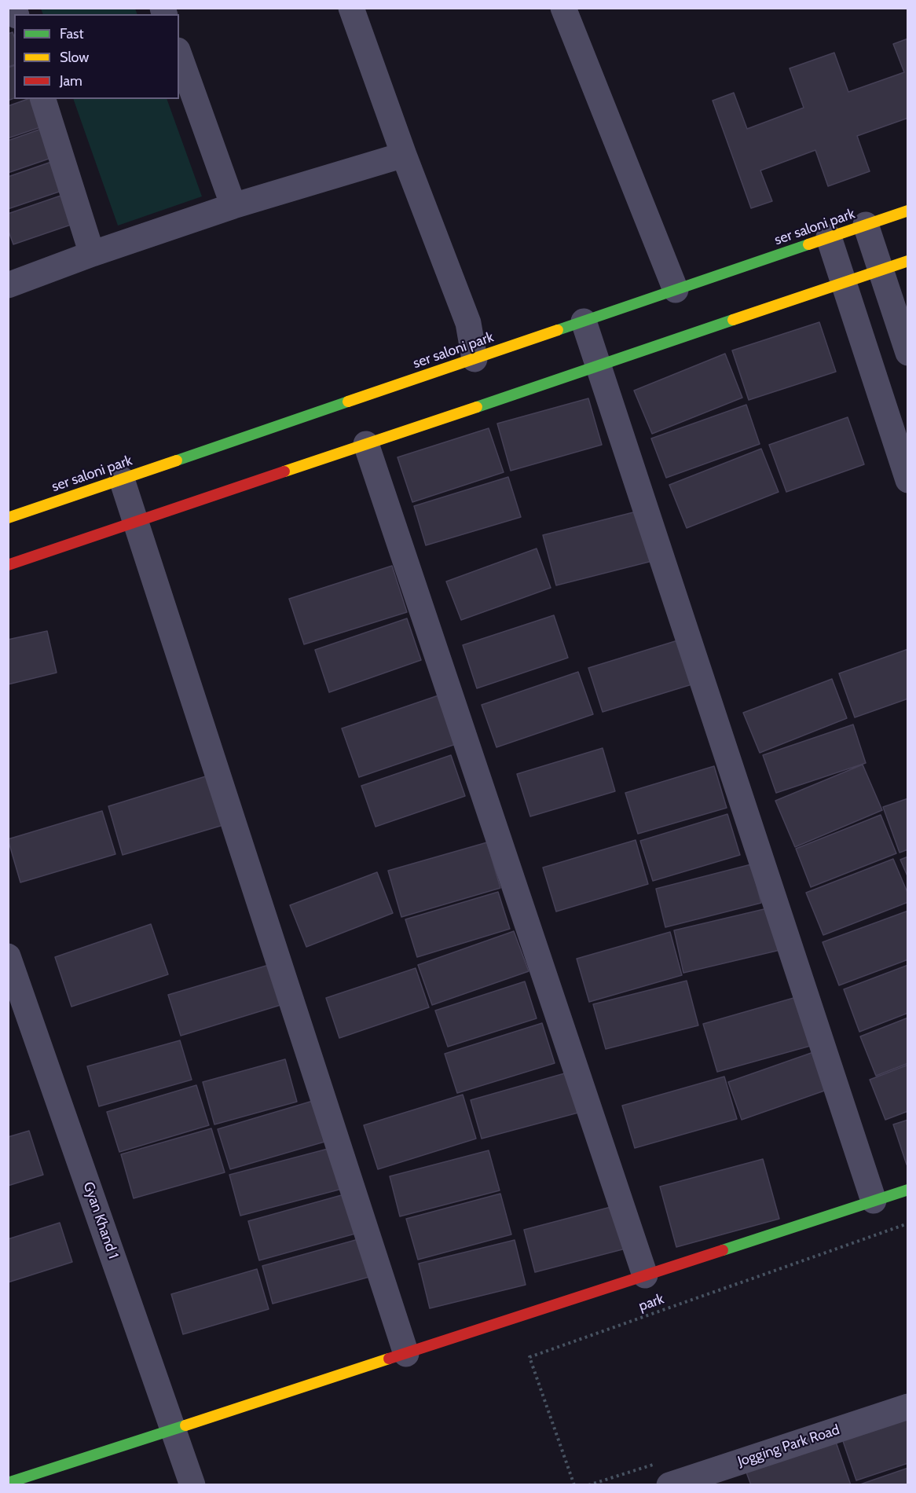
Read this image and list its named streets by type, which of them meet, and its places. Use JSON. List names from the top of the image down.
{
  "streets": {
    "street": ["ser saloni park", "Gyan Khand 1", "Jogging Park Road"],
    "path": ["park"]
  },
  "legend": ["Fast", "Slow", "Jam"]
}
